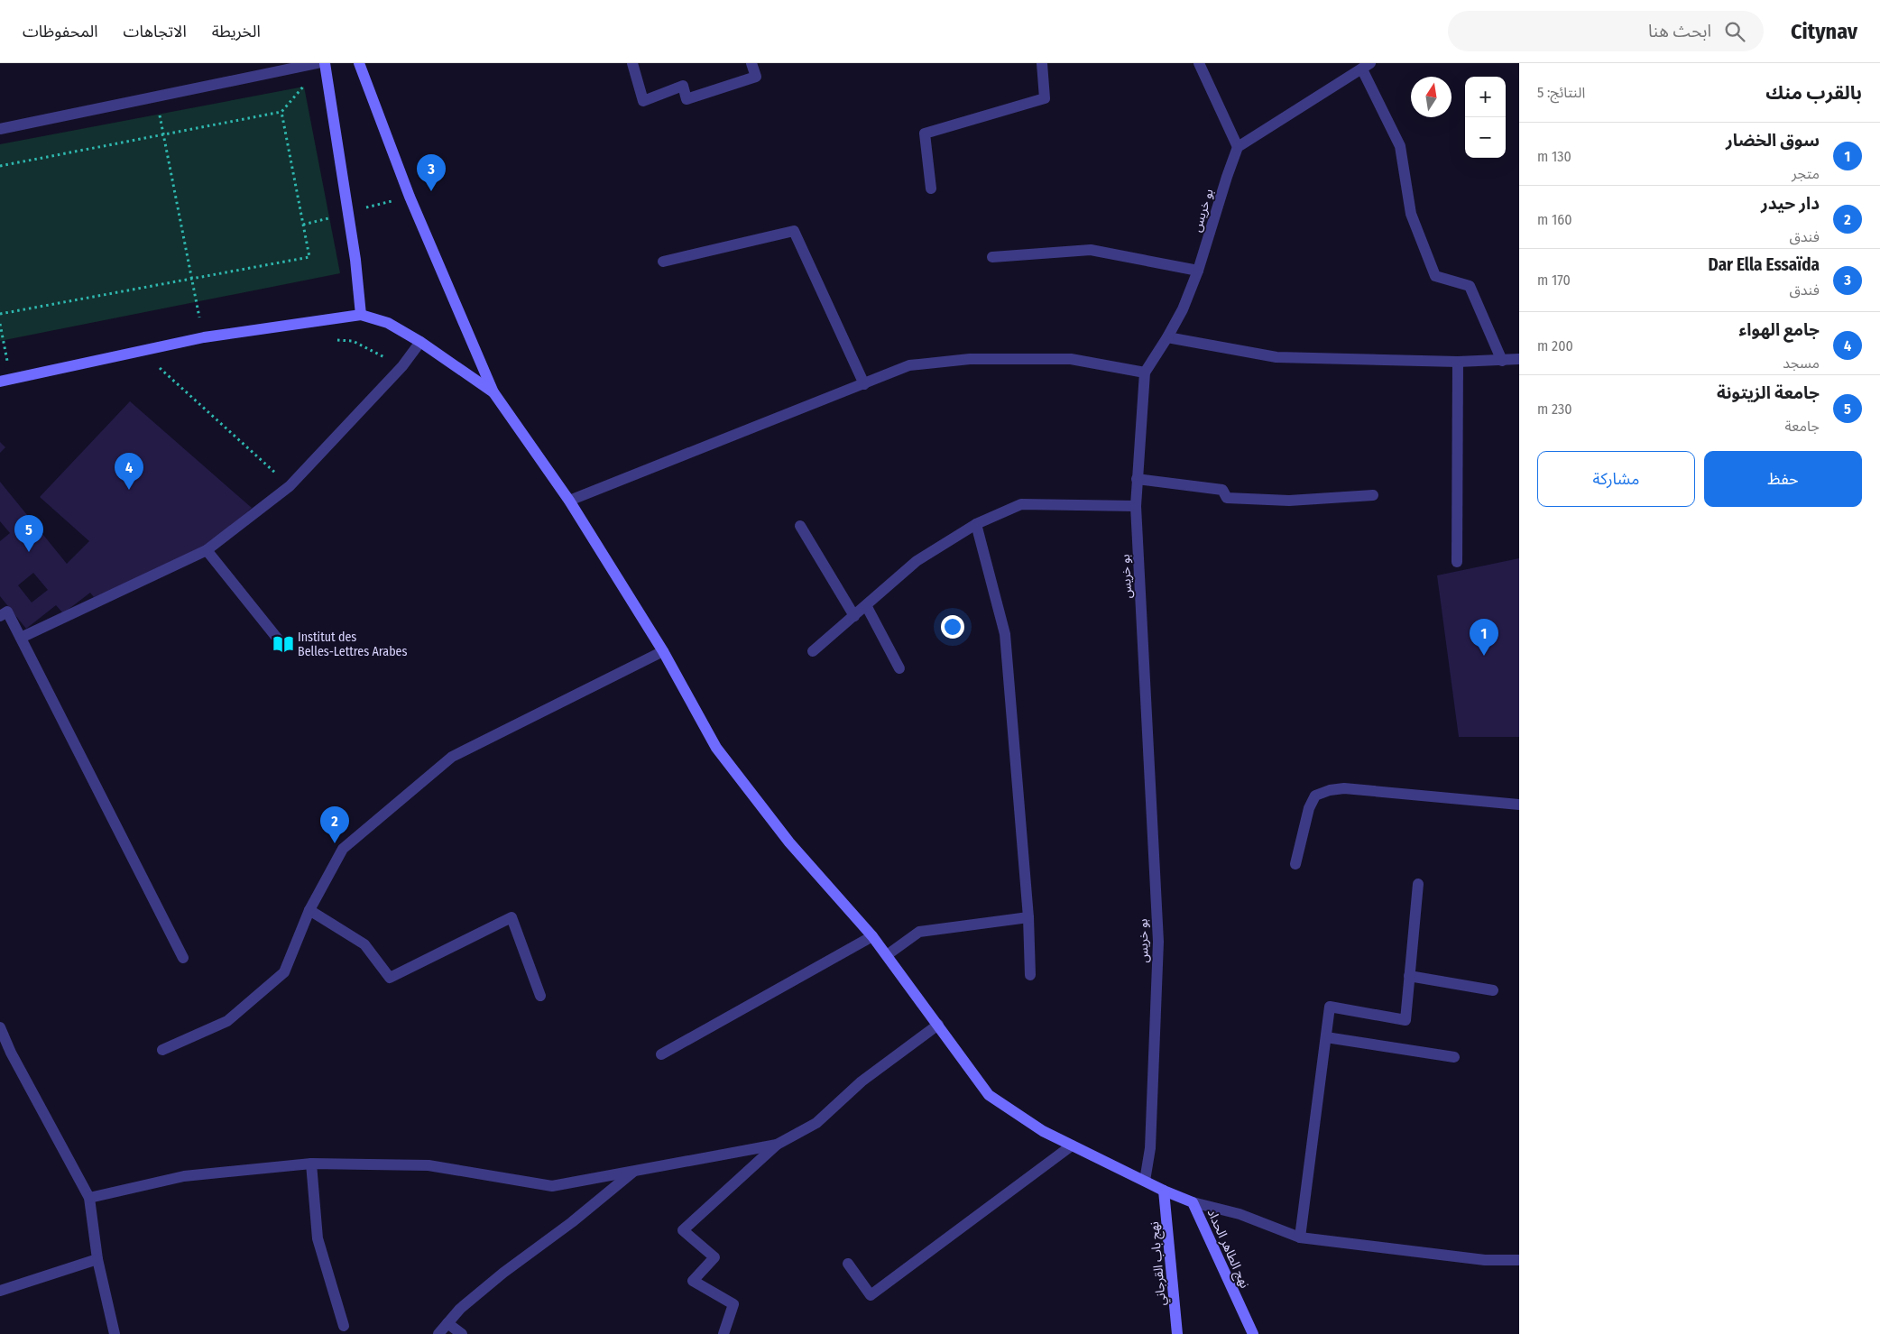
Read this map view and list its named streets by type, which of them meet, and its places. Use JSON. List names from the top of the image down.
{
  "streets": {
    "street": ["بو خريس", "نهج الطاهر الحداد", "نهج باب القرجاني"]
  },
  "crossings": [
    ["بو خريس", "نهج الطاهر الحداد"],
    ["نهج الطاهر الحداد", "نهج باب القرجاني"]
  ],
  "places": {
    "library": ["Institut des Belles-Lettres Arabes"]
  },
  "north": "top",
  "page": {
    "header": "Citynav",
    "search": "ابحث هنا",
    "nav": ["الخريطة", "الاتجاهات", "المحفوظات"],
    "heading": ["بالقرب منك", "النتائج: 5"],
    "map_buttons": ["+", "−"],
    "list": [
      {
        "mark": "1",
        "name": "سوق الخضار",
        "note": "متجر",
        "value": "130 m"
      },
      {
        "mark": "2",
        "name": "دار حيدر",
        "note": "فندق",
        "value": "160 m"
      },
      {
        "mark": "3",
        "name": "Dar Ella Essaïda",
        "note": "فندق",
        "value": "170 m"
      },
      {
        "mark": "4",
        "name": "جامع الهواء",
        "note": "مسجد",
        "value": "200 m"
      },
      {
        "mark": "5",
        "name": "جامعة الزيتونة",
        "note": "جامعة",
        "value": "230 m"
      }
    ],
    "pins": [
      "3",
      "4",
      "5",
      "1",
      "2"
    ],
    "buttons": ["حفظ", "مشاركة"]
  }
}
